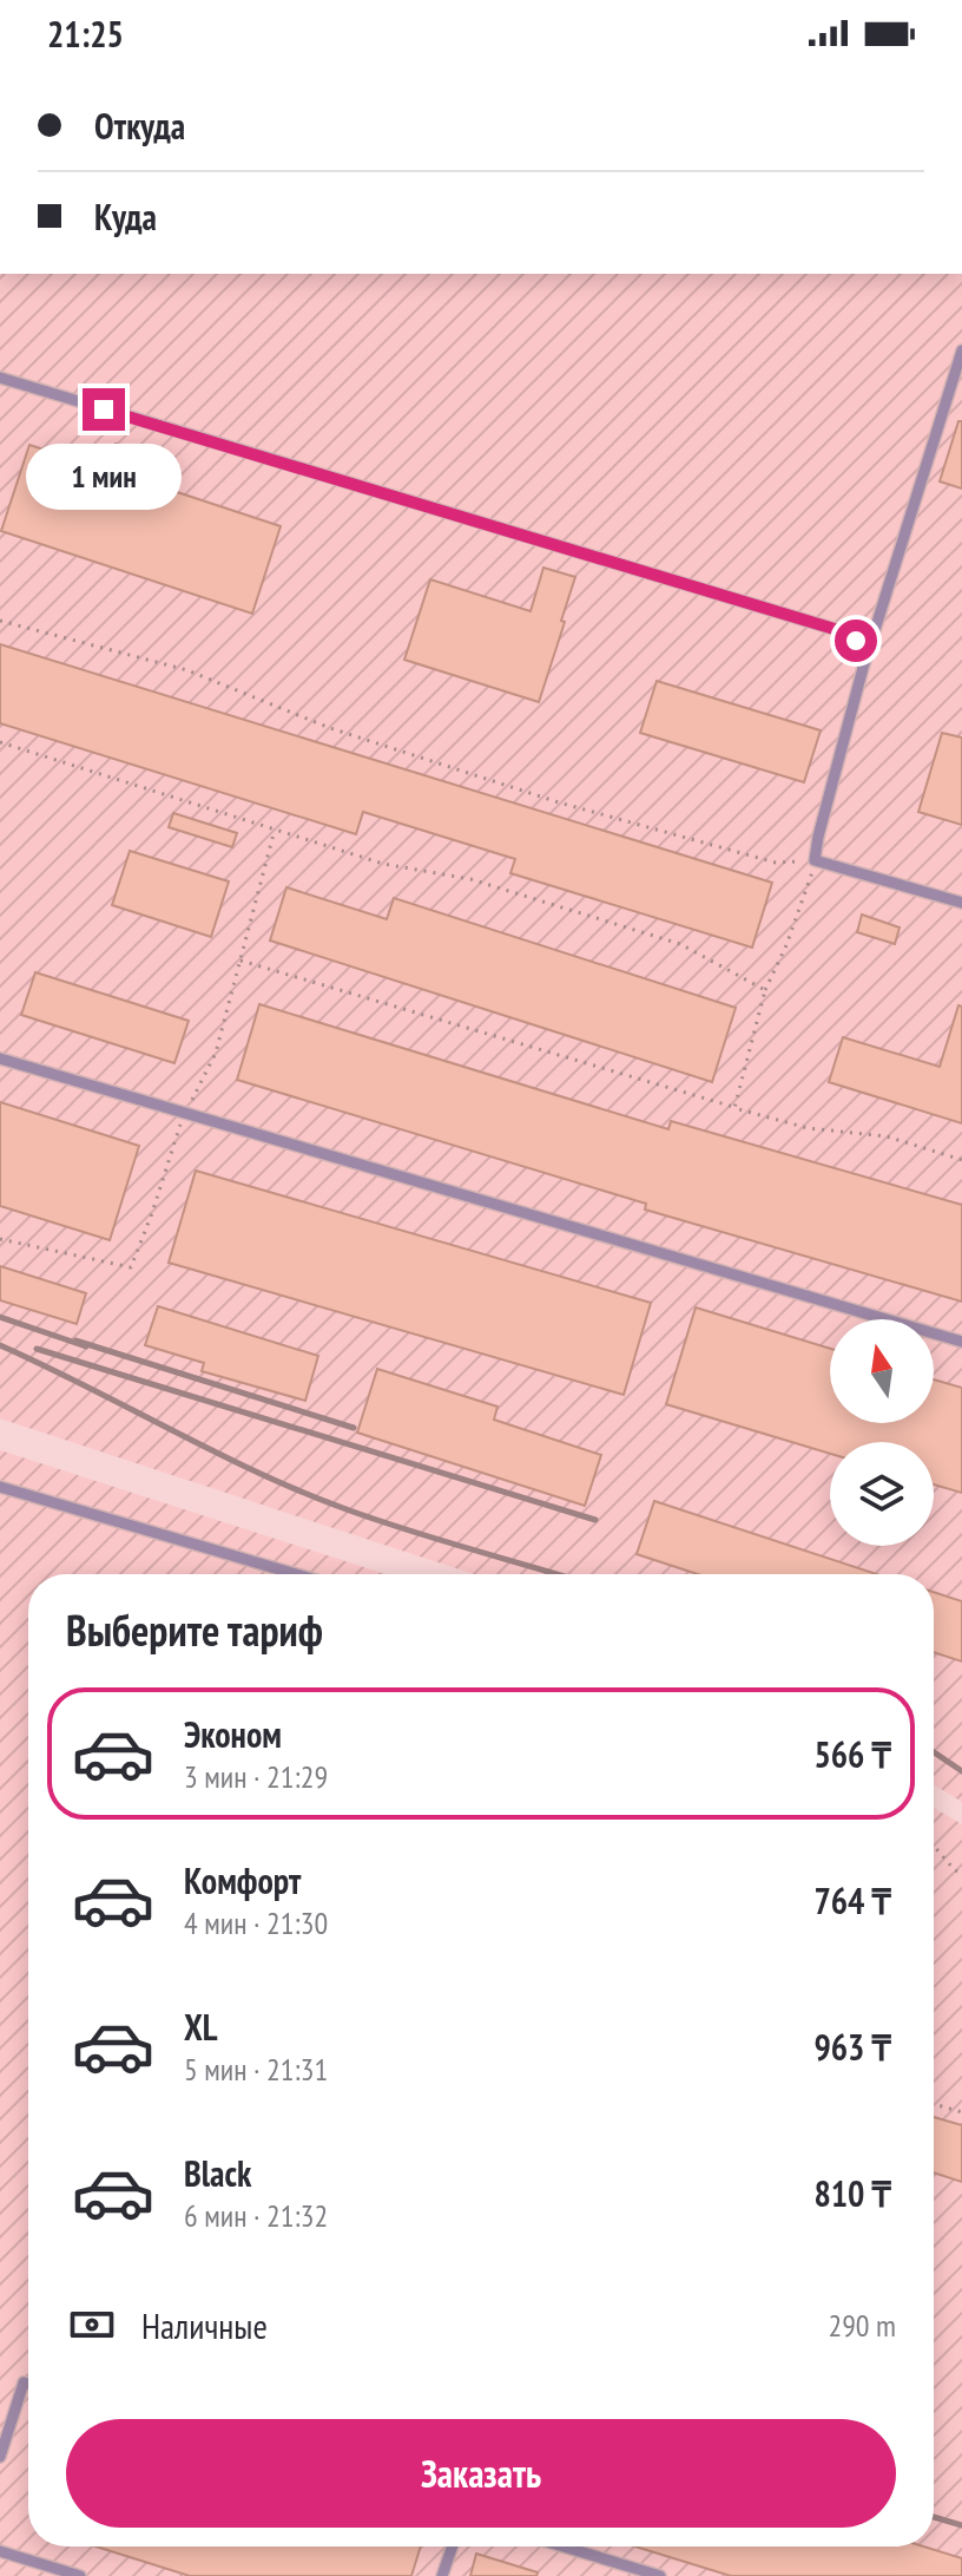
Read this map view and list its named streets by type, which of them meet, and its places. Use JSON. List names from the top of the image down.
{
  "north": "top",
  "page": {
    "status": "21:25",
    "banner": ["Откуда", "Куда"],
    "bubble": "1 мин",
    "heading": "Выберите тариф",
    "list": [
      {
        "name": "Эконом",
        "note": "3 мин · 21:29",
        "value": "566 ₸"
      },
      {
        "name": "Комфорт",
        "note": "4 мин · 21:30",
        "value": "764 ₸"
      },
      {
        "name": "XL",
        "note": "5 мин · 21:31",
        "value": "963 ₸"
      },
      {
        "name": "Black",
        "note": "6 мин · 21:32",
        "value": "810 ₸"
      }
    ],
    "pay": ["Наличные", "290 m"],
    "buttons": "Заказать"
  }
}
